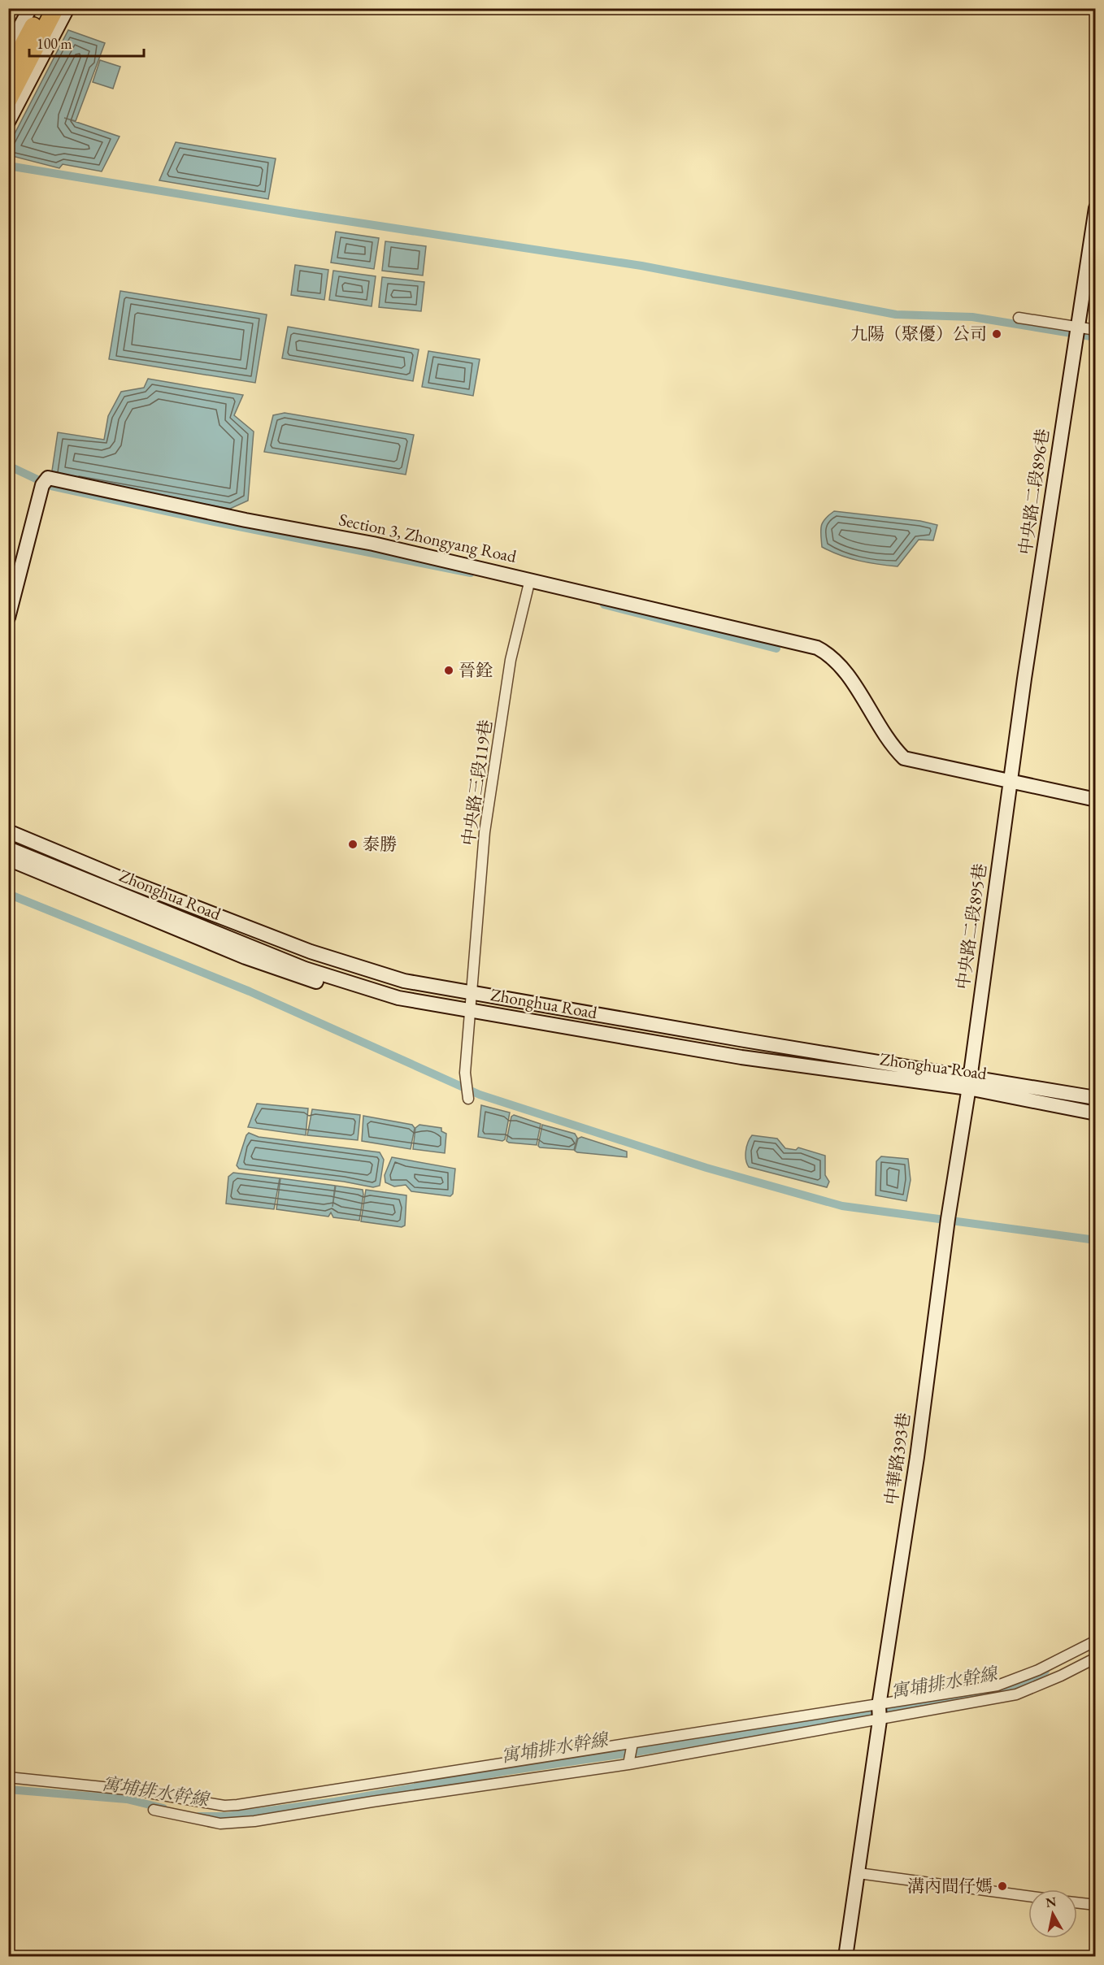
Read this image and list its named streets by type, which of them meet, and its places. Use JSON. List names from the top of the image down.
{
  "streets": {
    "main road": [
      "中央路二段896巷",
      "Section 3, Zhongyang Road",
      "Zhonghua Road",
      "中央路二段895巷",
      "中華路393巷"
    ],
    "street": ["中央路三段119巷"]
  },
  "crossings": [
    ["中央路二段896巷", "Section 3, Zhongyang Road"],
    ["中央路二段896巷", "中央路二段895巷"],
    ["Section 3, Zhongyang Road", "中央路三段119巷"],
    ["Section 3, Zhongyang Road", "中央路二段895巷"],
    ["中央路三段119巷", "Zhonghua Road"],
    ["Zhonghua Road", "中央路二段895巷"],
    ["Zhonghua Road", "中華路393巷"],
    ["中央路二段895巷", "中華路393巷"]
  ],
  "water": ["寓埔排水幹線"],
  "places": [
    "九陽（聚優）公司",
    "晉銓",
    "泰勝",
    "溝內間仔媽"
  ],
  "scale_bar": "100 m",
  "north": "top"
}
